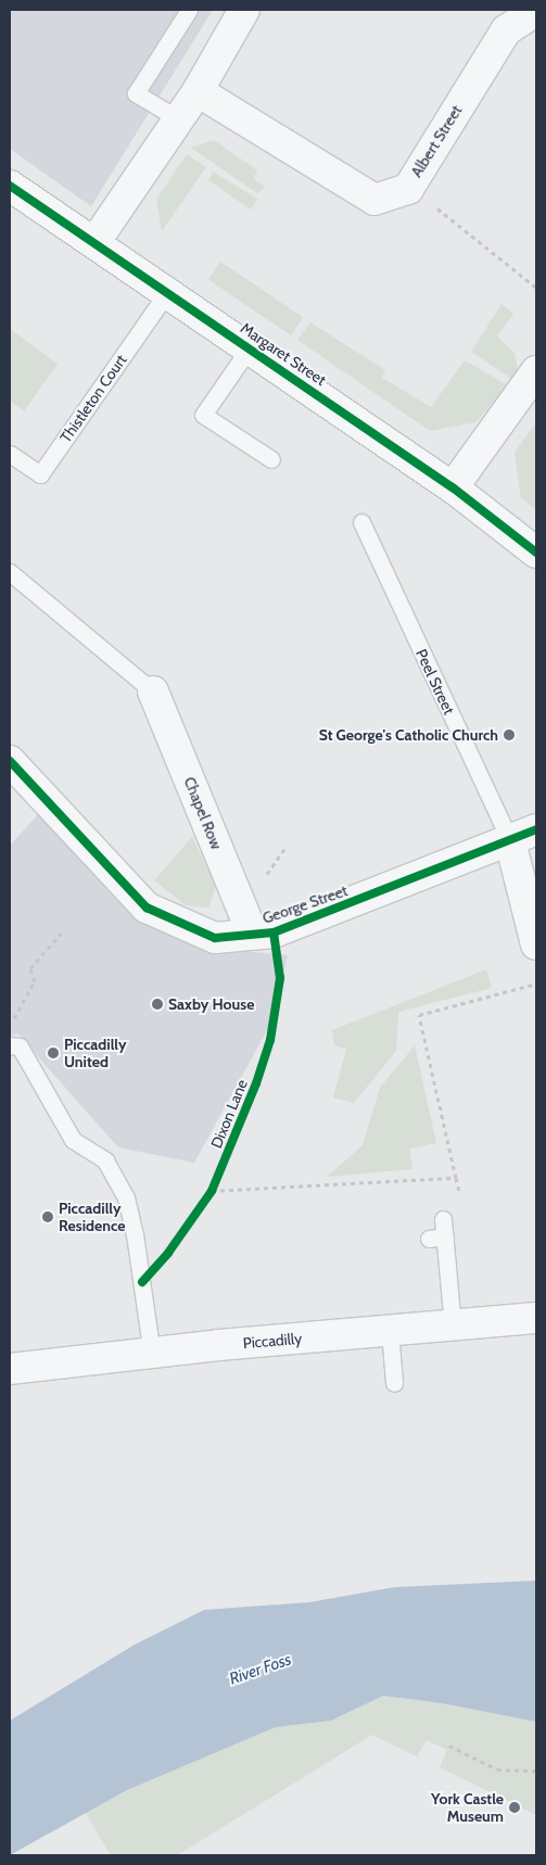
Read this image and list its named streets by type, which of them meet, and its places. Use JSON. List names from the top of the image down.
{
  "streets": {
    "street": [
      "Albert Street",
      "Margaret Street",
      "Chapel Row",
      "George Street",
      "Piccadilly"
    ],
    "lane": ["Thistleton Court", "Peel Street"],
    "cycle path": ["Dixon Lane"]
  },
  "crossings": [
    ["Margaret Street", "Thistleton Court"],
    ["Peel Street", "George Street"],
    ["Chapel Row", "George Street"]
  ],
  "water": ["River Foss"],
  "places": [
    "St George's Catholic Church",
    "Saxby House",
    "Piccadilly United",
    "Piccadilly Residence",
    "York Castle Museum"
  ]
}
